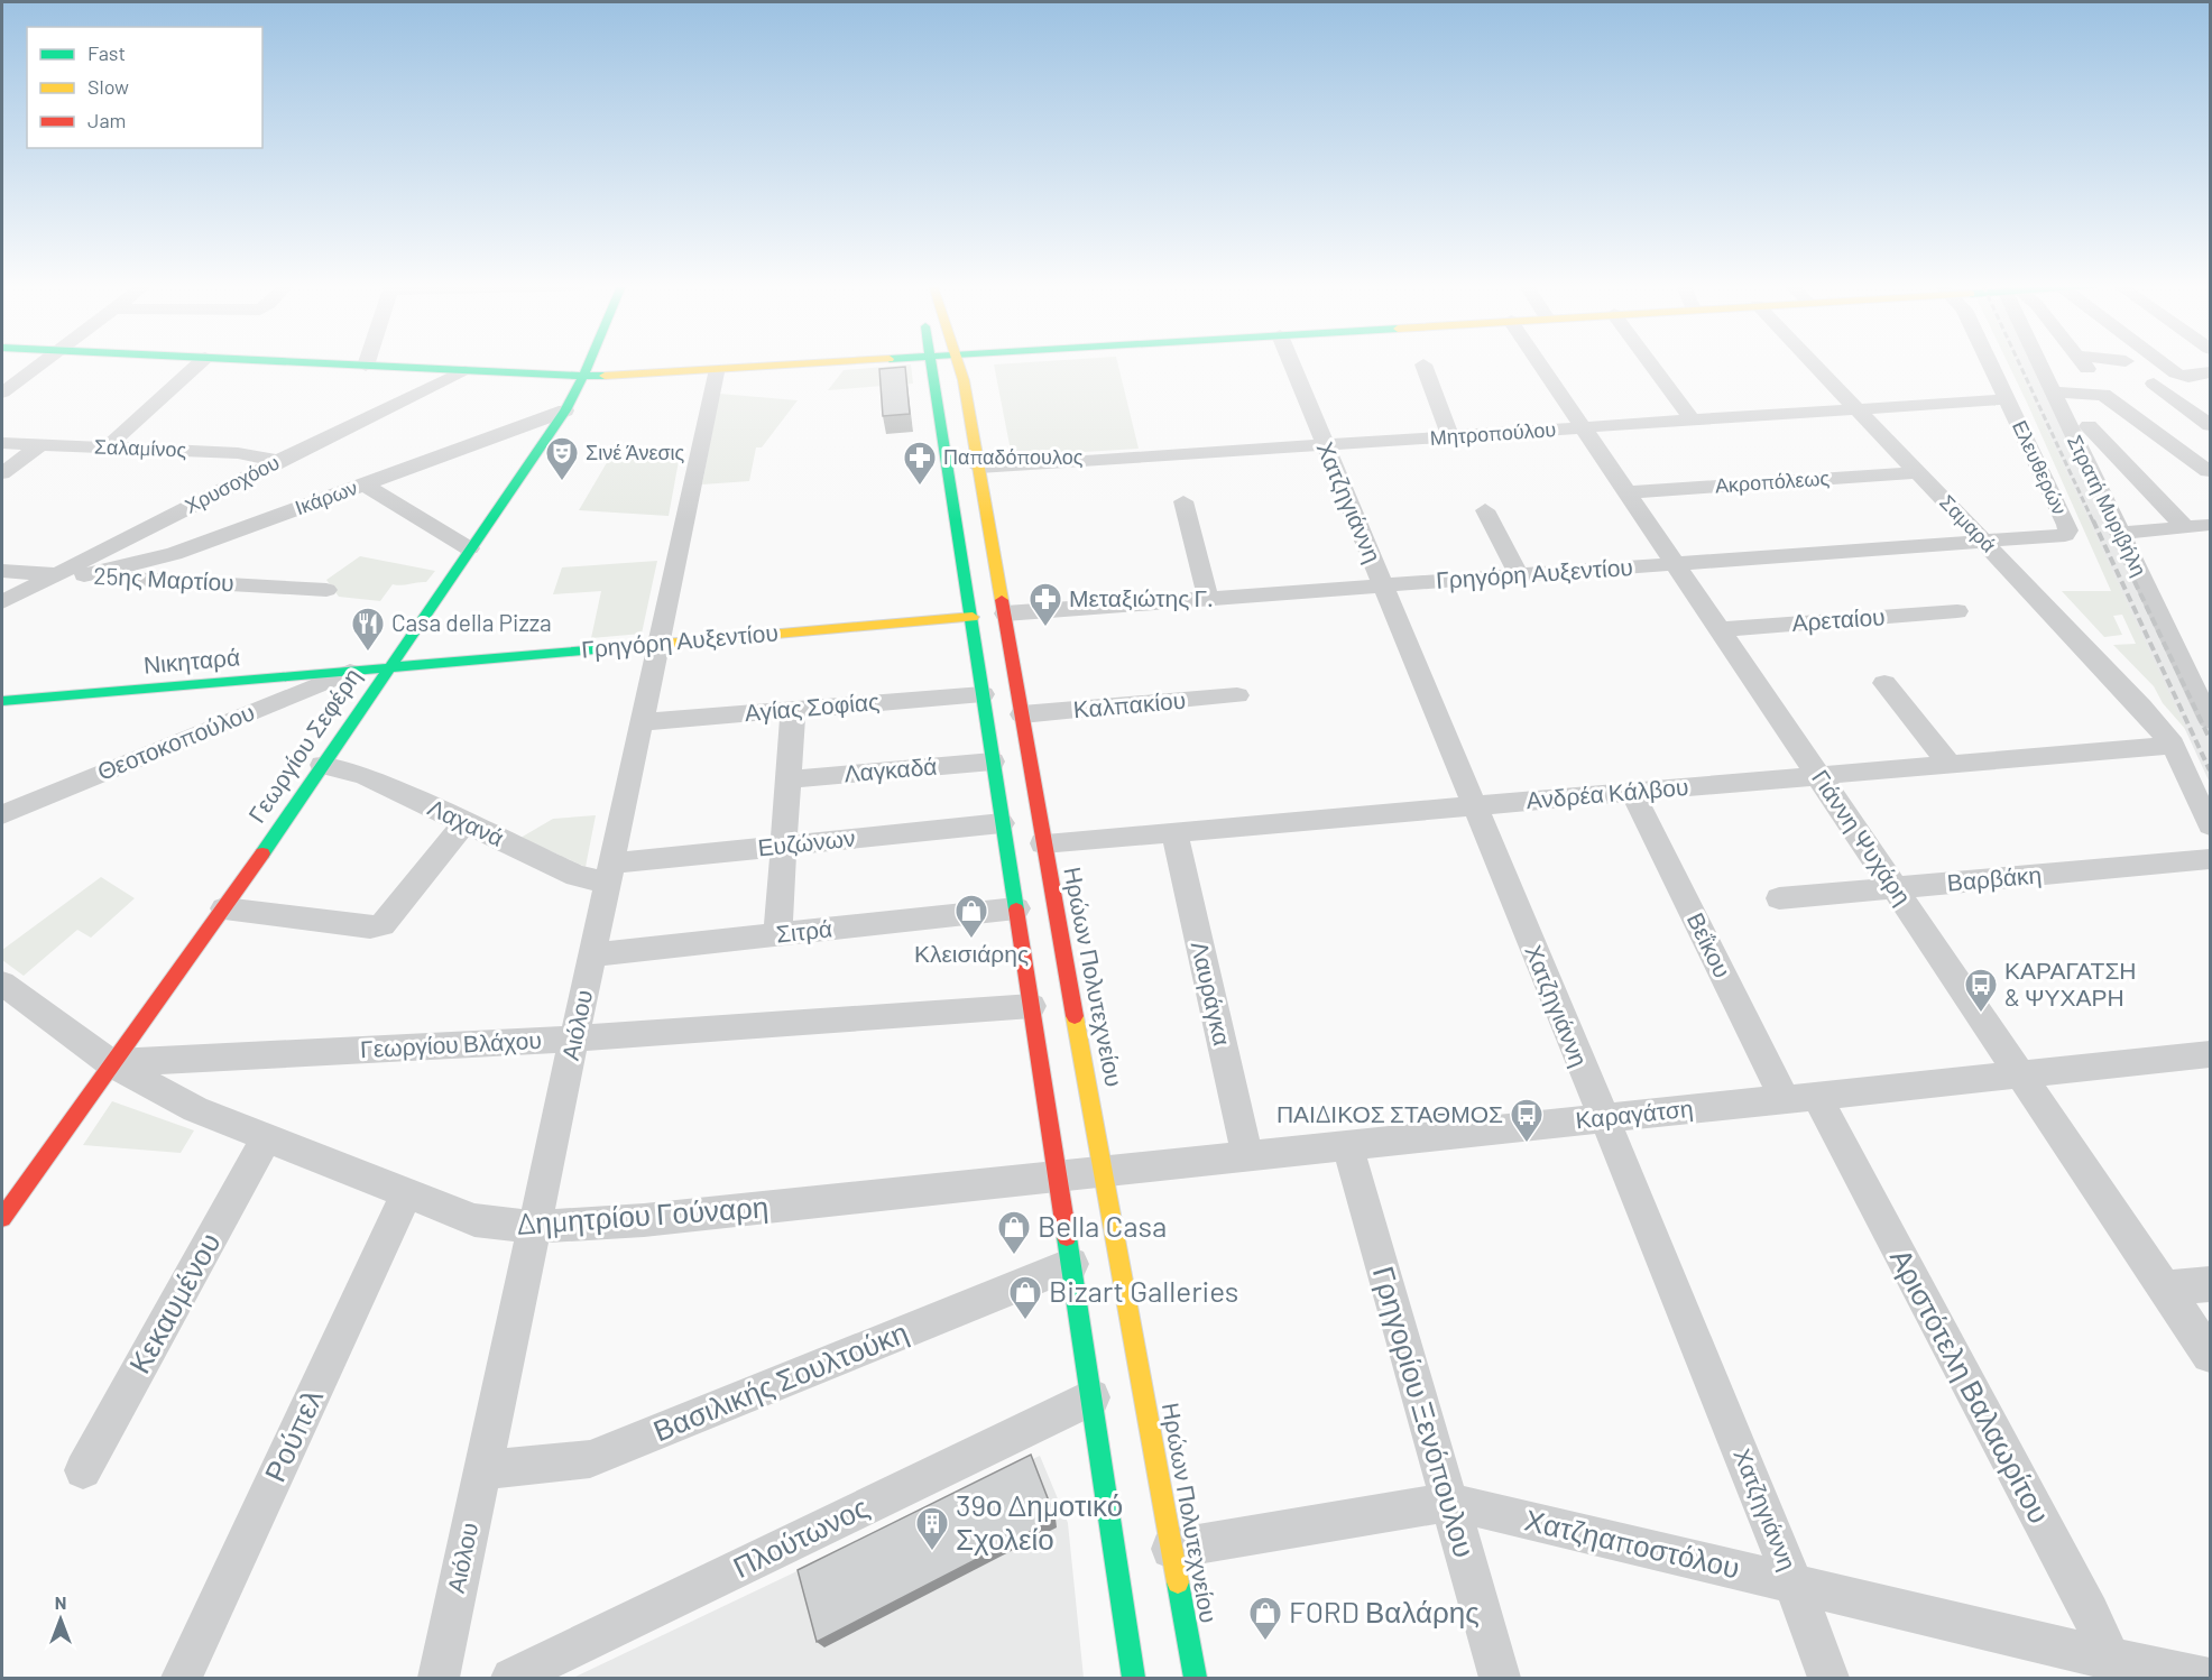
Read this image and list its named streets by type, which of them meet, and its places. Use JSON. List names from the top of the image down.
{
  "streets": {
    "main road": [
      "Γρηγόρη Αυξεντίου",
      "Νικηταρά",
      "Γεωργίου Σεφέρη",
      "Ηρώων Πολυτεχνείου"
    ],
    "street": [
      "Μητροπούλου",
      "Σαλαμίνος",
      "Ελευθερών",
      "Ακροπόλεως",
      "Χρυσοχόου",
      "Ικάρων",
      "Χατζηγιάννη",
      "Στρατή Μυριβήλη",
      "Σαμαρά",
      "25ης Μαρτίου",
      "Αρεταίου",
      "Καλπακίου",
      "Αγίας Σοφίας",
      "Θεοτοκοπούλου",
      "Λαγκαδά",
      "Ανδρέα Κάλβου",
      "Λαχανά",
      "Γιάννη Ψυχάρη",
      "Ευζώνων",
      "Βαρβάκη",
      "Σιτρά",
      "Βεΐκου",
      "Λαυράγκα",
      "Αιόλου",
      "Γεωργίου Βλάχου",
      "Καραγάτση",
      "Δημητρίου Γούναρη",
      "Κεκαυμένου",
      "Βασιλικής Σουλτούκη",
      "Αριστότελη Βαλαωρίτου",
      "Γρηγορίου Ξενόπουλου",
      "Ρούπελ",
      "Πλούτωνος",
      "Χατζηαποστόλου"
    ]
  },
  "crossings": [
    ["Μητροπούλου", "Ελευθερών"],
    ["Μητροπούλου", "Χατζηγιάννη"],
    ["Μητροπούλου", "Σαμαρά"],
    ["Μητροπούλου", "Γιάννη Ψυχάρη"],
    ["Μητροπούλου", "Ηρώων Πολυτεχνείου"],
    ["Σαλαμίνος", "Χρυσοχόου"],
    ["Ελευθερών", "Γρηγόρη Αυξεντίου"],
    ["Ακροπόλεως", "Σαμαρά"],
    ["Ακροπόλεως", "Γιάννη Ψυχάρη"],
    ["Χρυσοχόου", "25ης Μαρτίου"],
    ["Ικάρων", "25ης Μαρτίου"],
    ["Ικάρων", "Γεωργίου Σεφέρη"],
    ["Χατζηγιάννη", "Γρηγόρη Αυξεντίου"],
    ["Χατζηγιάννη", "Ανδρέα Κάλβου"],
    ["Χατζηγιάννη", "Καραγάτση"],
    ["Χατζηγιάννη", "Χατζηαποστόλου"],
    ["Σαμαρά", "Γρηγόρη Αυξεντίου"],
    ["Σαμαρά", "Ανδρέα Κάλβου"],
    ["Γρηγόρη Αυξεντίου", "Νικηταρά"],
    ["Γρηγόρη Αυξεντίου", "Γεωργίου Σεφέρη"],
    ["Γρηγόρη Αυξεντίου", "Γιάννη Ψυχάρη"],
    ["Γρηγόρη Αυξεντίου", "Ηρώων Πολυτεχνείου"],
    ["Γρηγόρη Αυξεντίου", "Αιόλου"],
    ["Αρεταίου", "Γιάννη Ψυχάρη"],
    ["Νικηταρά", "Θεοτοκοπούλου"],
    ["Νικηταρά", "Γεωργίου Σεφέρη"],
    ["Καλπακίου", "Ηρώων Πολυτεχνείου"],
    ["Αγίας Σοφίας", "Αιόλου"],
    ["Γεωργίου Σεφέρη", "Λαχανά"],
    ["Γεωργίου Σεφέρη", "Γεωργίου Βλάχου"],
    ["Γεωργίου Σεφέρη", "Δημητρίου Γούναρη"],
    ["Ανδρέα Κάλβου", "Γιάννη Ψυχάρη"],
    ["Ανδρέα Κάλβου", "Βεΐκου"],
    ["Ανδρέα Κάλβου", "Ηρώων Πολυτεχνείου"],
    ["Ανδρέα Κάλβου", "Λαυράγκα"],
    ["Λαχανά", "Ευζώνων"],
    ["Λαχανά", "Αιόλου"],
    ["Γιάννη Ψυχάρη", "Βαρβάκη"],
    ["Γιάννη Ψυχάρη", "Καραγάτση"],
    ["Ευζώνων", "Αιόλου"],
    ["Σιτρά", "Αιόλου"],
    ["Βεΐκου", "Καραγάτση"],
    ["Βεΐκου", "Αριστότελη Βαλαωρίτου"],
    ["Ηρώων Πολυτεχνείου", "Καραγάτση"],
    ["Ηρώων Πολυτεχνείου", "Χατζηαποστόλου"],
    ["Λαυράγκα", "Καραγάτση"],
    ["Αιόλου", "Γεωργίου Βλάχου"],
    ["Αιόλου", "Δημητρίου Γούναρη"],
    ["Αιόλου", "Βασιλικής Σουλτούκη"],
    ["Γεωργίου Βλάχου", "Δημητρίου Γούναρη"],
    ["Καραγάτση", "Δημητρίου Γούναρη"],
    ["Καραγάτση", "Αριστότελη Βαλαωρίτου"],
    ["Καραγάτση", "Γρηγορίου Ξενόπουλου"],
    ["Δημητρίου Γούναρη", "Κεκαυμένου"],
    ["Δημητρίου Γούναρη", "Ρούπελ"],
    ["Αριστότελη Βαλαωρίτου", "Χατζηαποστόλου"],
    ["Γρηγορίου Ξενόπουλου", "Χατζηαποστόλου"]
  ],
  "places": {
    "theatre": ["Σινέ Άνεσις"],
    "pharmacy": ["Παπαδόπουλος", "Μεταξιώτης Γ."],
    "restaurant": ["Casa della Pizza"],
    "shop": [
      "Κλεισιάρης",
      "Bella Casa",
      "Bizart Galleries",
      "FORD Βαλάρης"
    ],
    "bus stop": ["ΚΑΡΑΓΑΤΣΗ & ΨΥΧΑΡΗ", "ΠΑΙΔΙΚΟΣ ΣΤΑΘΜΟΣ"],
    "building": ["39ο Δημοτικό Σχολείο"]
  },
  "legend": ["Fast", "Slow", "Jam"],
  "north": "top"
}
